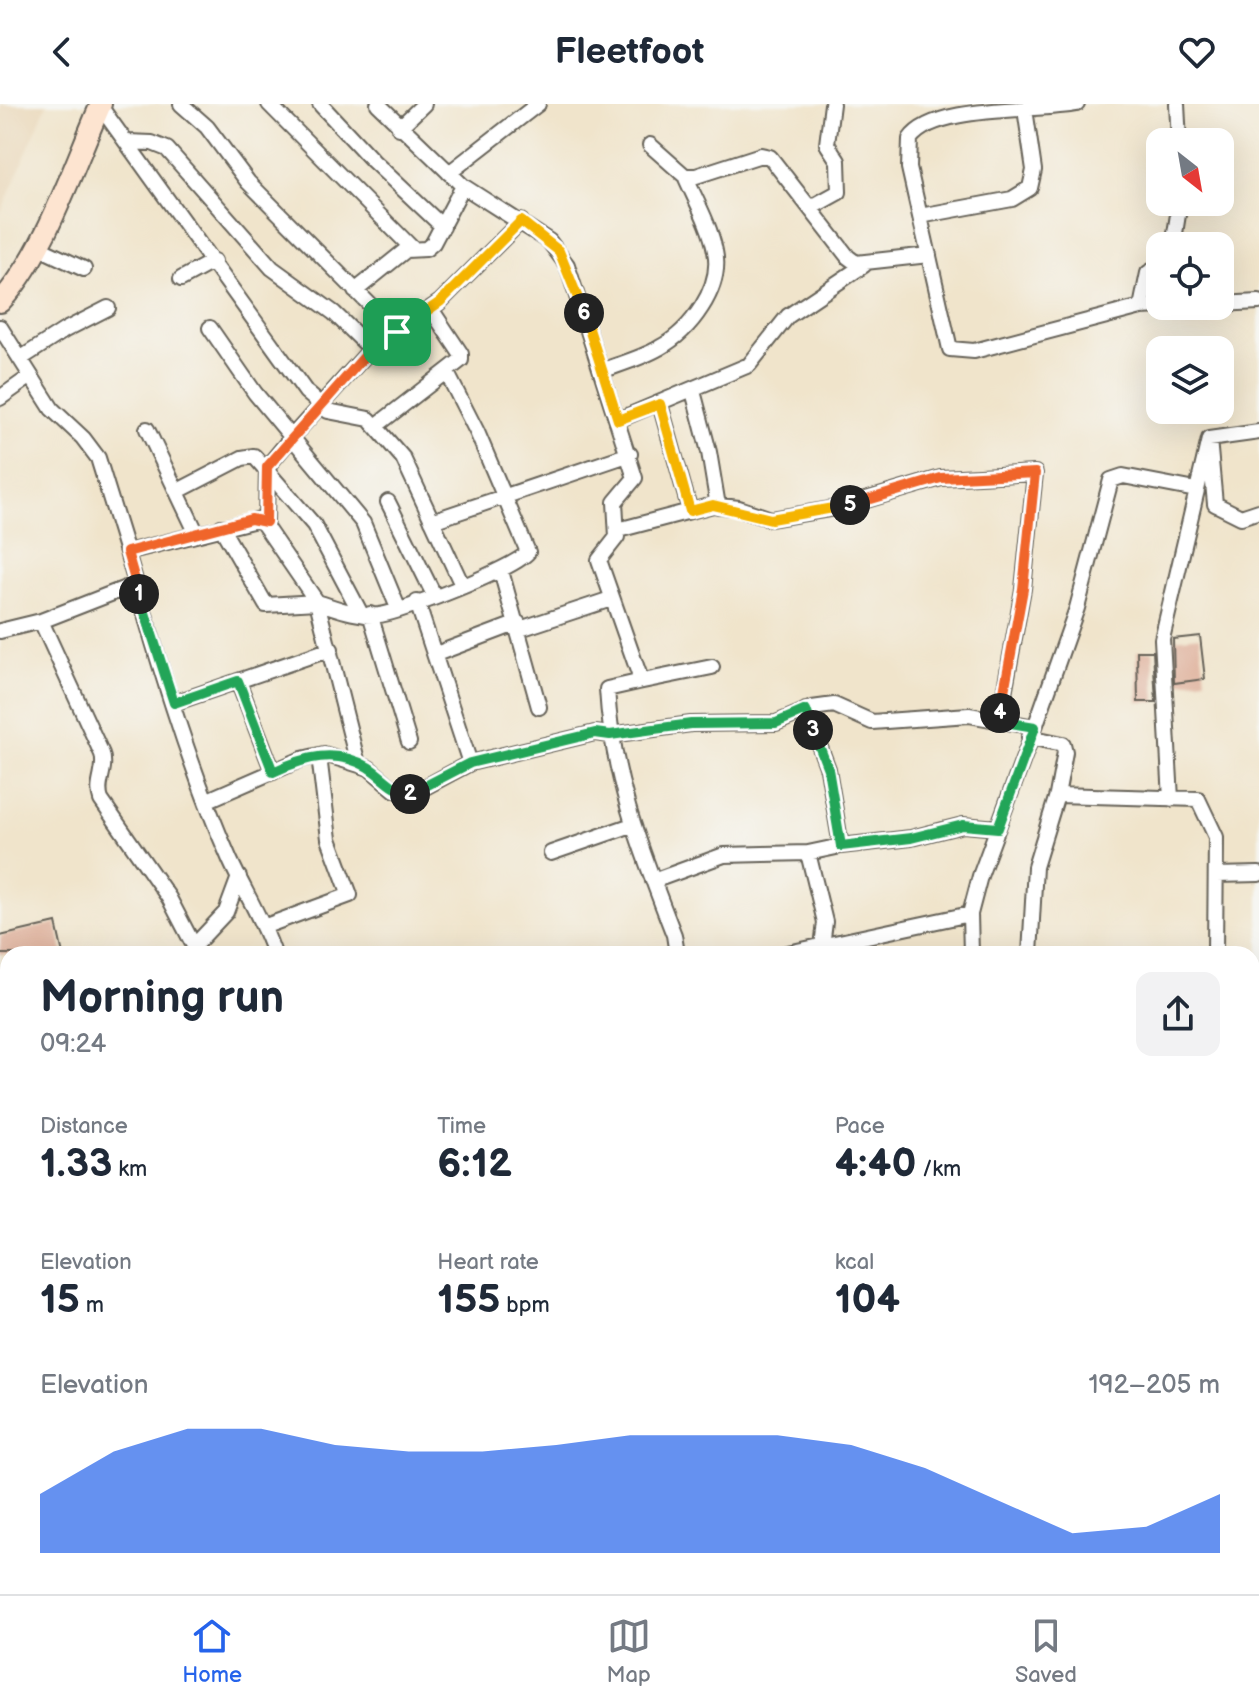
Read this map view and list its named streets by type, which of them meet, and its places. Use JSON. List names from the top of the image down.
{
  "north": "bottom right",
  "page": {
    "header": "Fleetfoot",
    "pins": [
      "6",
      "5",
      "1",
      "4",
      "3",
      "2"
    ],
    "heading": ["Morning run", "09:24"],
    "stats": [
      ["Distance", "1.33 km"],
      ["Time", "6:12"],
      ["Pace", "4:40 /km"],
      ["Elevation", "15 m"],
      ["Heart rate", "155 bpm"],
      ["kcal", "104"]
    ],
    "chart": ["Elevation", "192–205 m"],
    "tabs": ["Home", "Map", "Saved"]
  }
}
